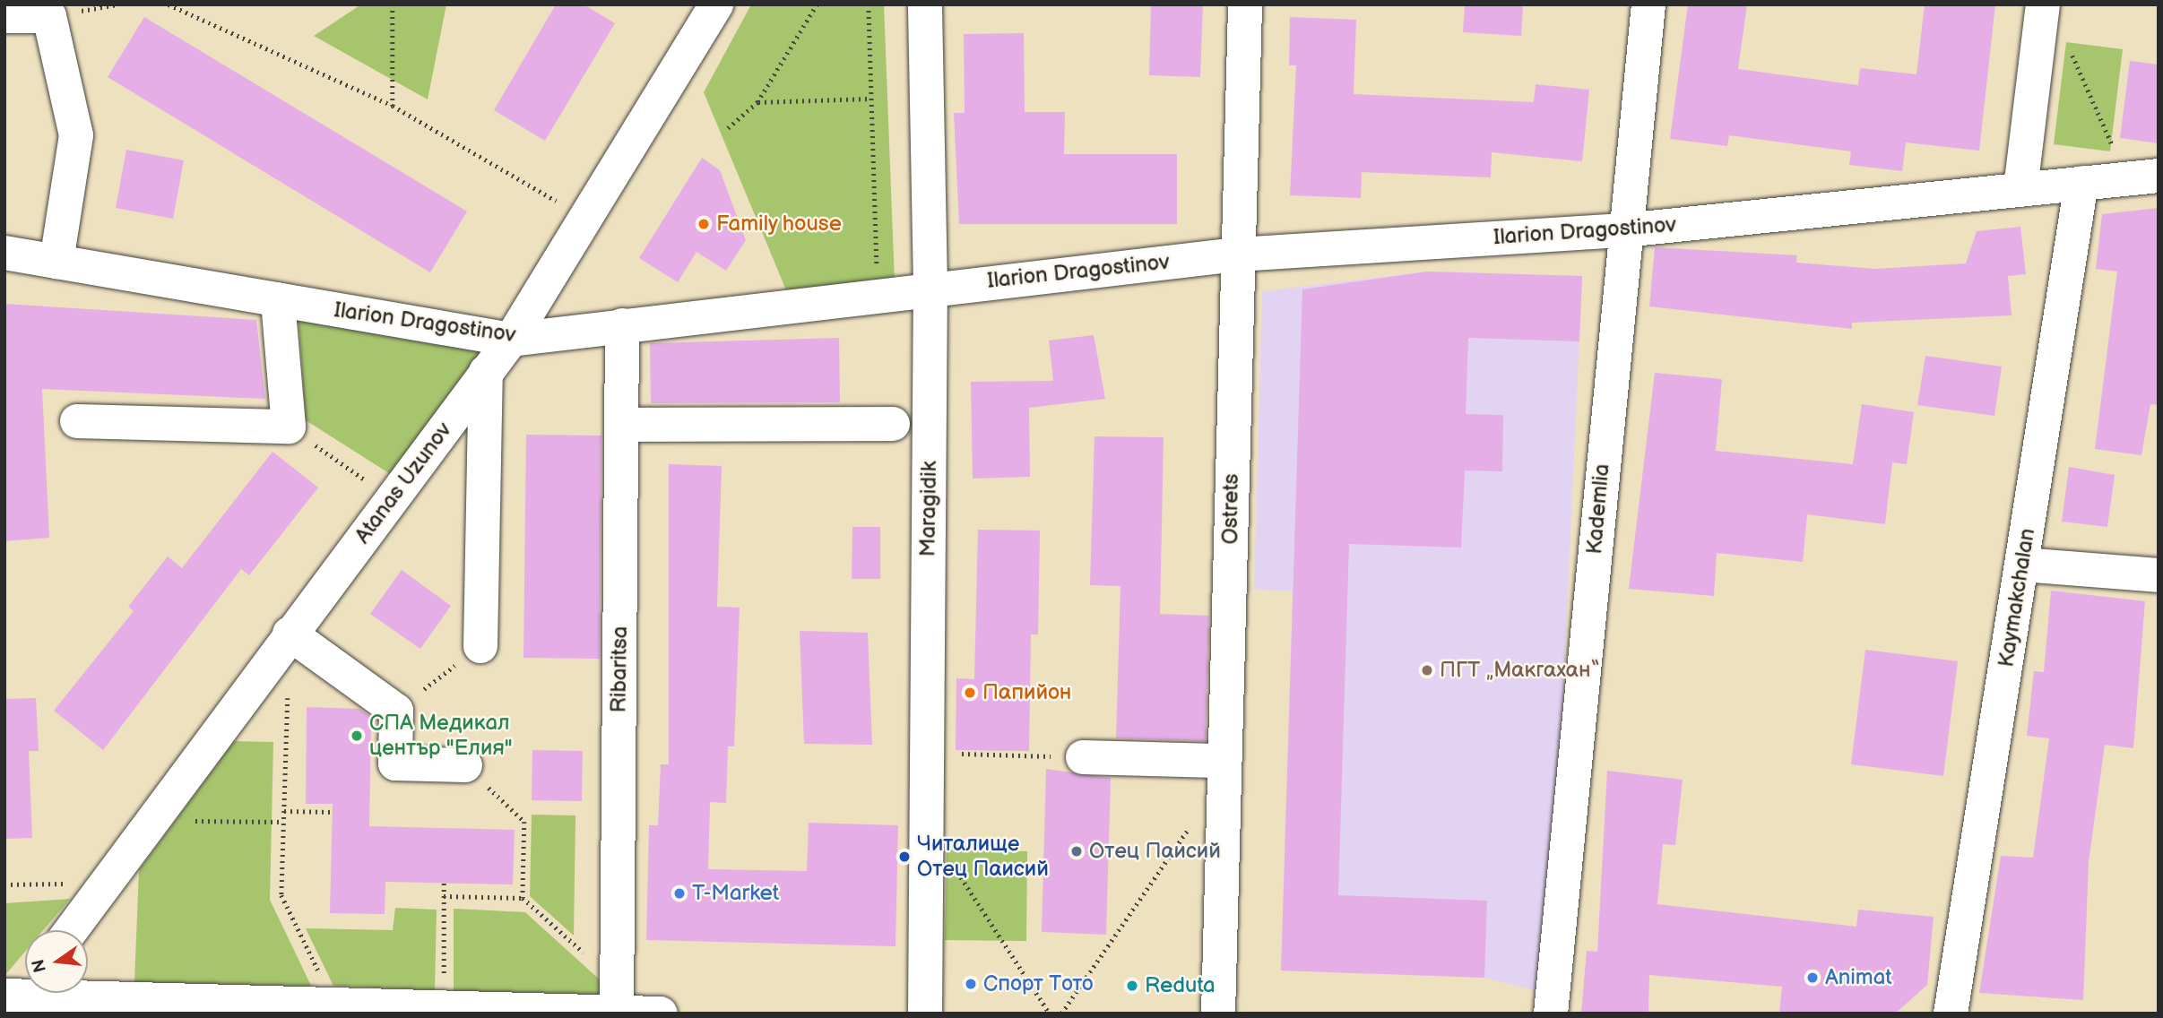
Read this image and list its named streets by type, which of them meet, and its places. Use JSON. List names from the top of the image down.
{
  "streets": {
    "street": [
      "Ilarion Dragostinov",
      "Atanas Uzunov",
      "Maragidik",
      "Ostrets",
      "Kademlia",
      "Kaymakchalan",
      "Ribaritsa"
    ]
  },
  "crossings": [
    ["Ilarion Dragostinov", "Atanas Uzunov"],
    ["Ilarion Dragostinov", "Maragidik"],
    ["Ilarion Dragostinov", "Ostrets"],
    ["Ilarion Dragostinov", "Kademlia"],
    ["Ilarion Dragostinov", "Kaymakchalan"],
    ["Ilarion Dragostinov", "Ribaritsa"]
  ],
  "places": [
    "Family house",
    "ПГТ „Макгахан“",
    "Папийон",
    "СПА Медикaл център \"Елия\"",
    "Отец Паисий",
    "Читалище Отец Паисий",
    "T-Market",
    "Animat",
    "Спорт Тото",
    "Reduta"
  ],
  "north": "left"
}
